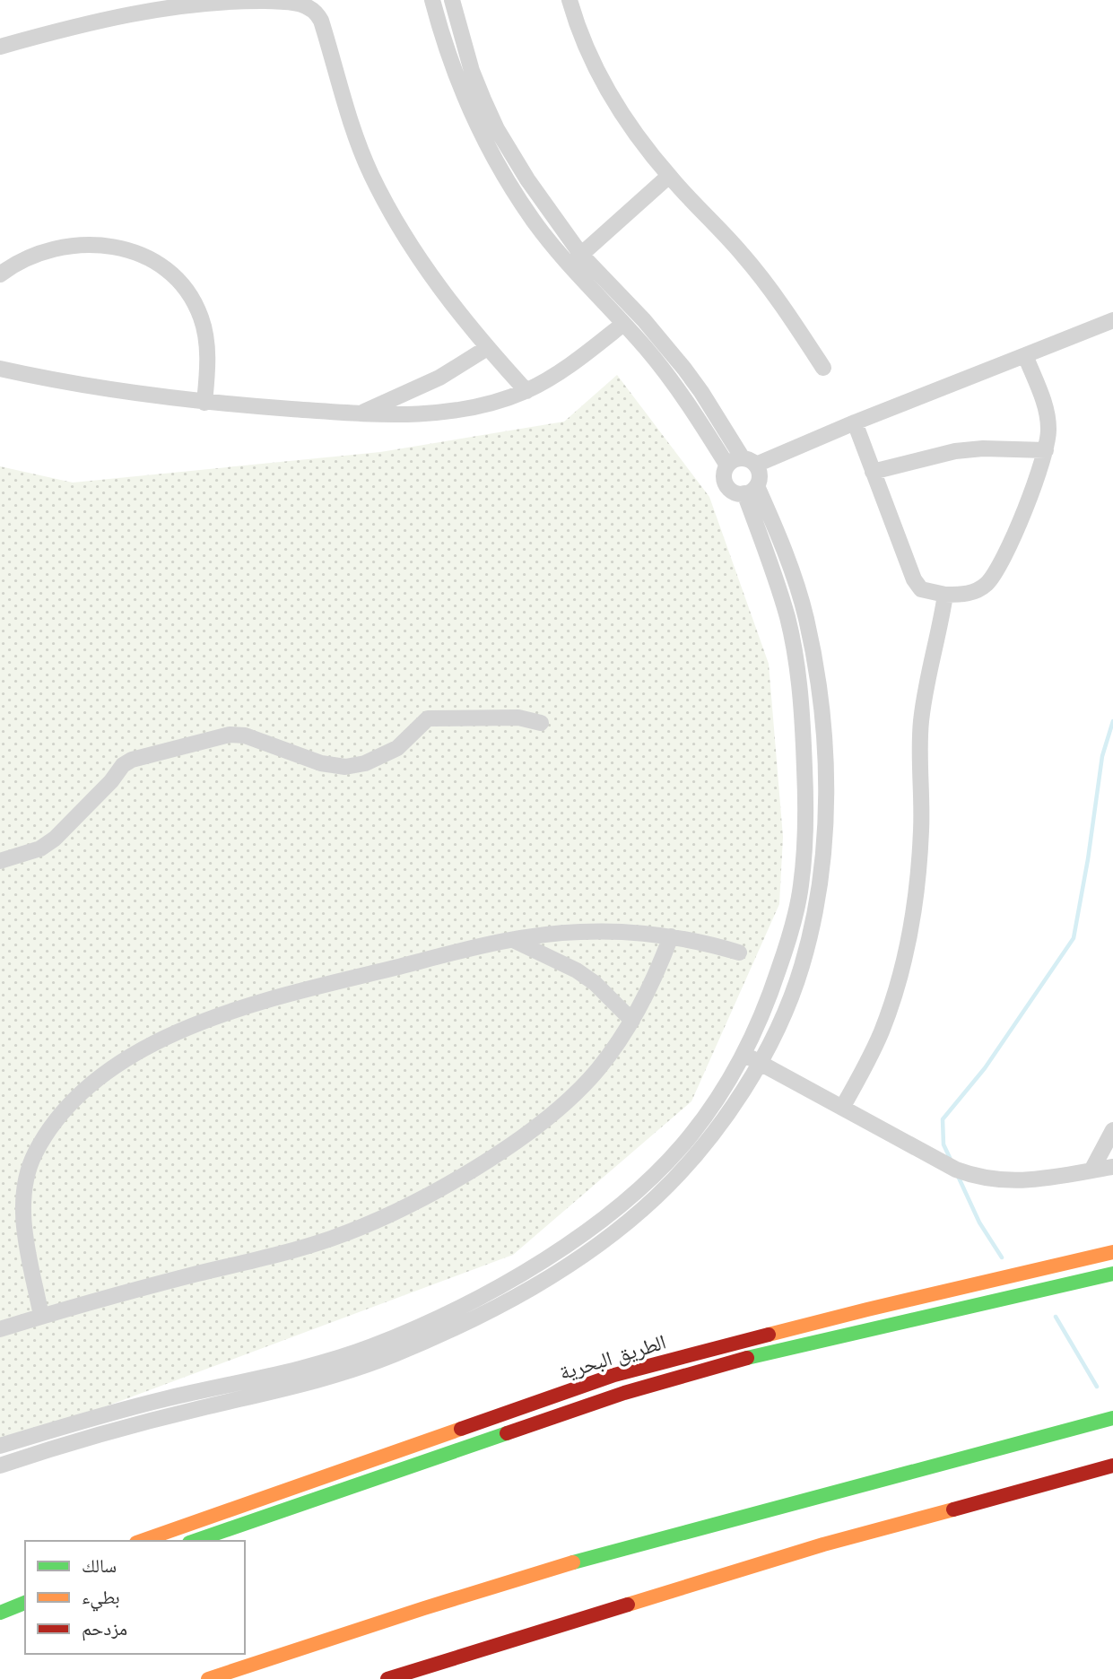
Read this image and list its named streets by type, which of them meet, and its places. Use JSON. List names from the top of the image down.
{
  "streets": {
    "main road": ["الطريق البحرية"]
  },
  "legend": ["سالك", "بطيء", "مزدحم"]
}
